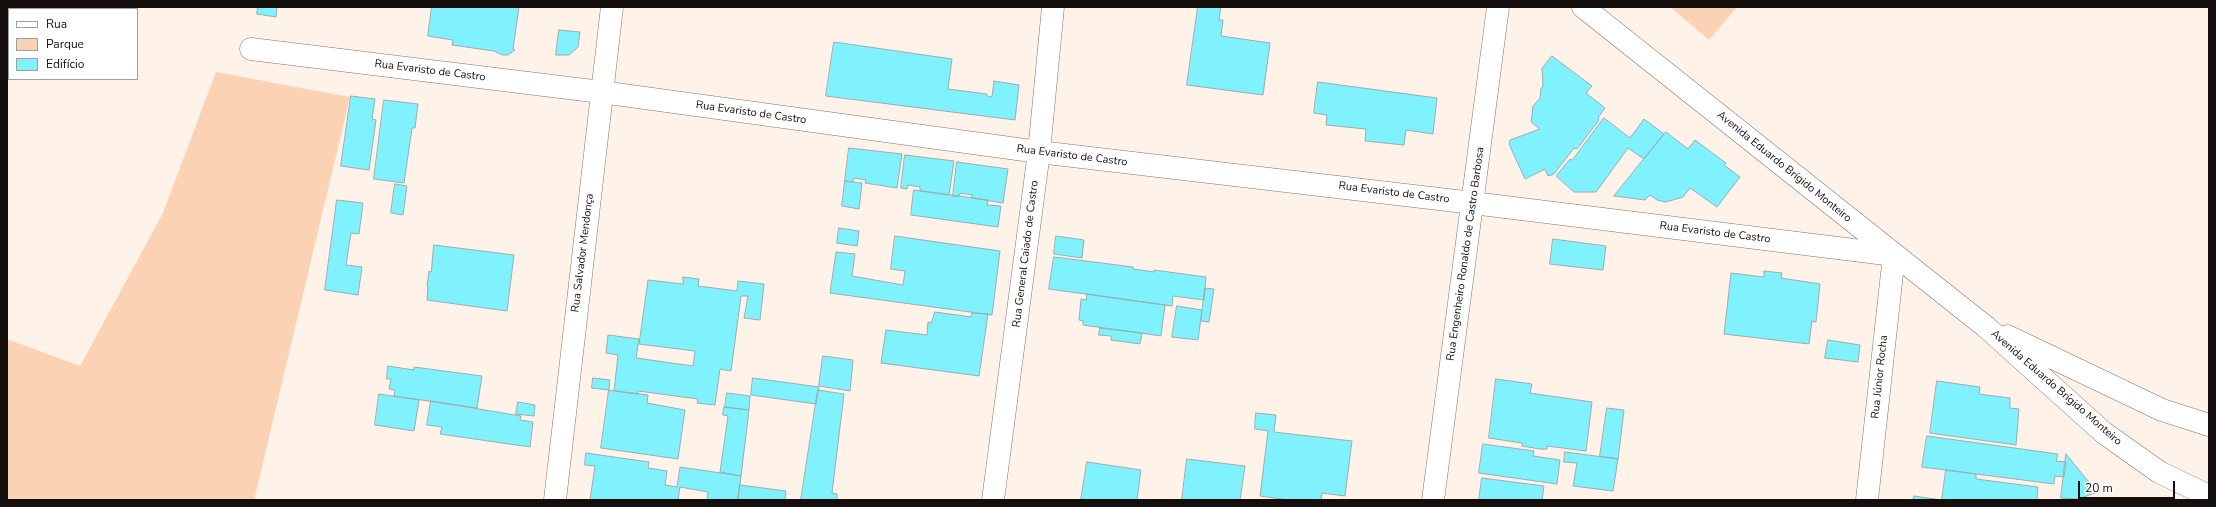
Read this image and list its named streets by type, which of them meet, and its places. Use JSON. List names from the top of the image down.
{
  "streets": {
    "street": [
      "Rua Evaristo de Castro",
      "Avenida Eduardo Brígido Monteiro",
      "Rua Salvador Mendonça",
      "Rua General Caiado de Castro",
      "Rua Engenheiro Ronaldo de Castro Barbosa",
      "Rua Júnior Rocha"
    ]
  },
  "crossings": [
    ["Rua Evaristo de Castro", "Avenida Eduardo Brígido Monteiro"],
    ["Rua Evaristo de Castro", "Rua Salvador Mendonça"],
    ["Rua Evaristo de Castro", "Rua General Caiado de Castro"],
    ["Rua Evaristo de Castro", "Rua Engenheiro Ronaldo de Castro Barbosa"],
    ["Rua Evaristo de Castro", "Rua Júnior Rocha"],
    ["Avenida Eduardo Brígido Monteiro", "Rua Júnior Rocha"]
  ],
  "legend": ["Rua", "Parque", "Edifício"],
  "scale_bar": "20 m"
}
